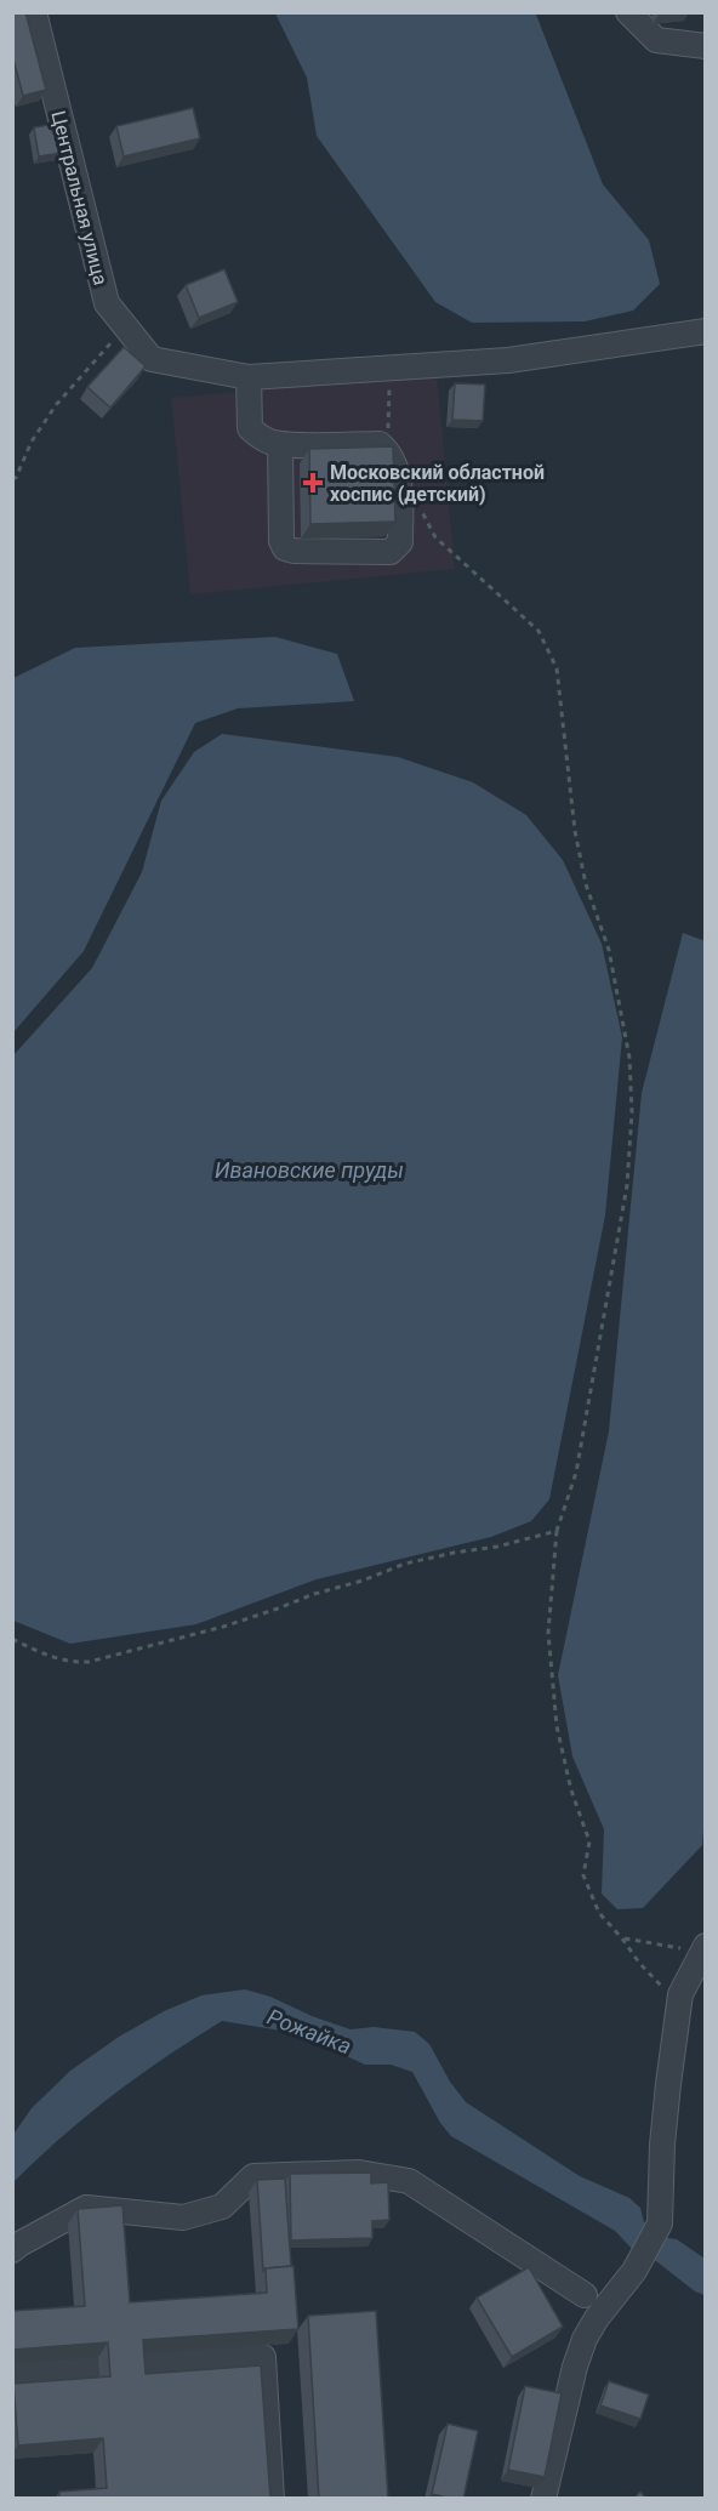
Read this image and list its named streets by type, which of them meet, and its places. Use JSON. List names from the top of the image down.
{
  "streets": {
    "street": ["Центральная улица"]
  },
  "water": ["Ивановские пруды", "Рожайка"],
  "places": {
    "health": ["Московский областной хоспис (детский)"]
  }
}
